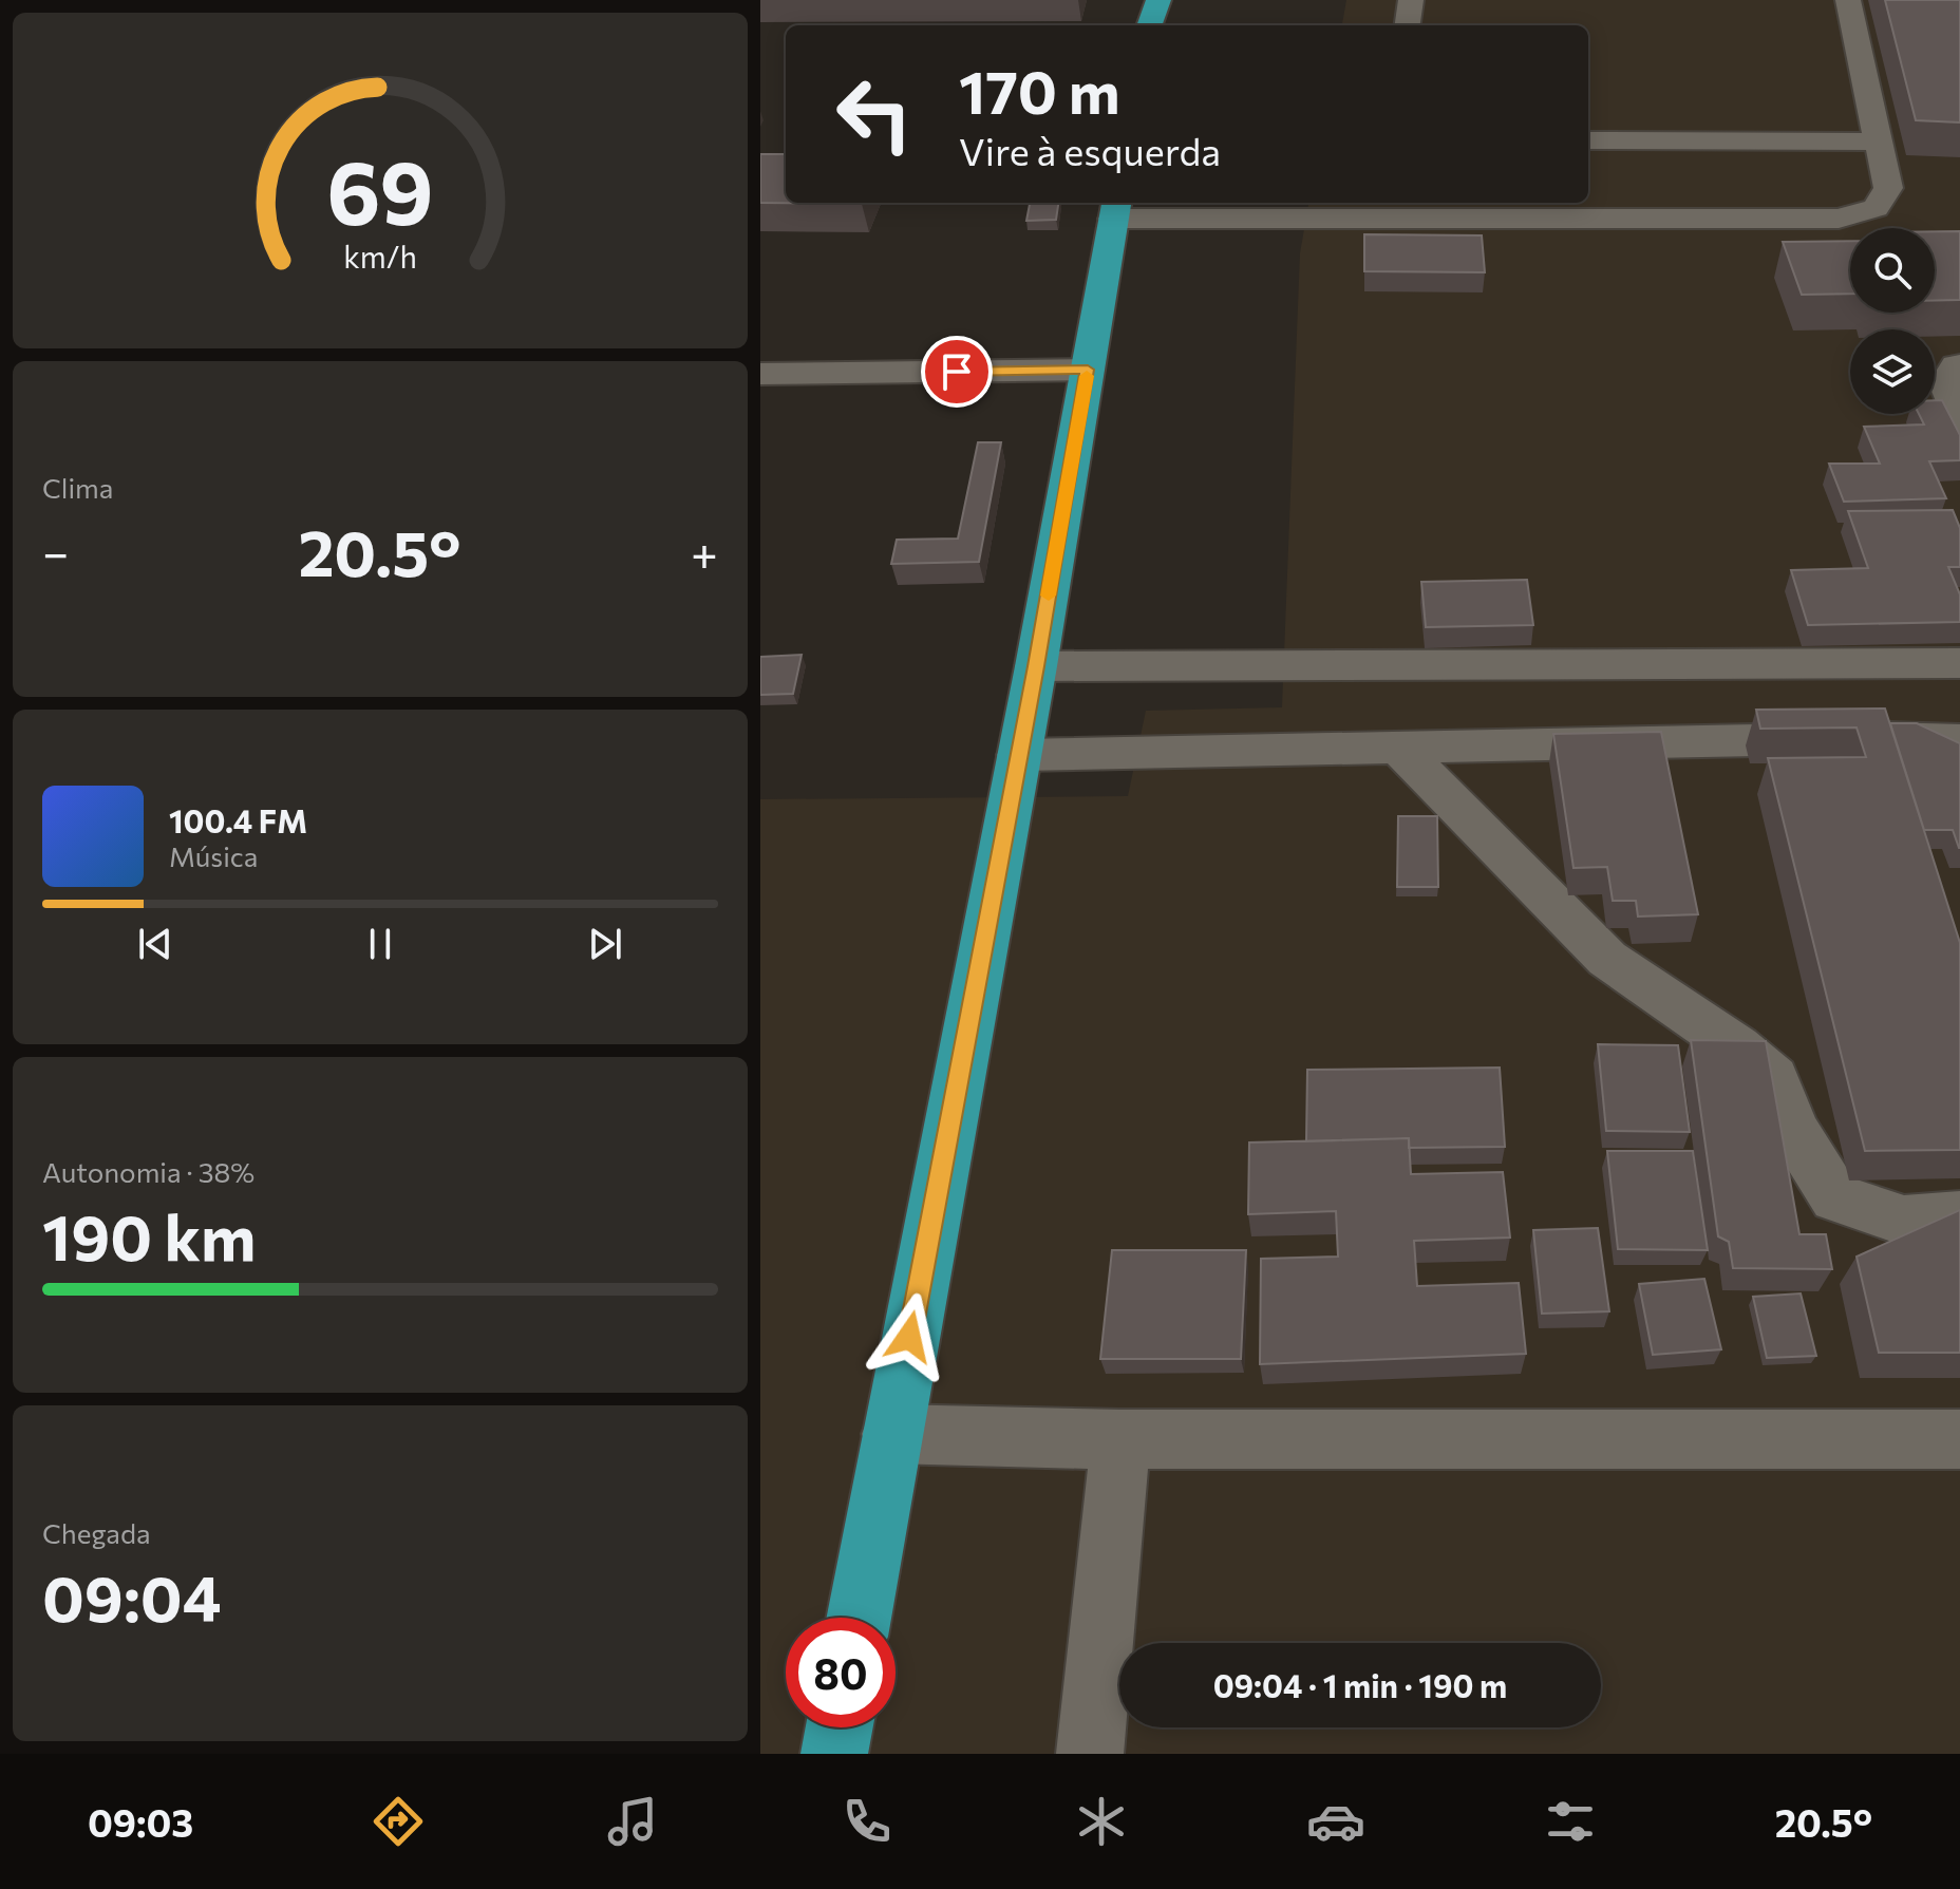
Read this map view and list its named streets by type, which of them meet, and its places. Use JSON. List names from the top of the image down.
{
  "page": {
    "turn": ["170 m", "Vire à esquerda"],
    "tile": [
      "Clima",
      ["Autonomia · 38%", "190 km"],
      ["Chegada", "09:04"]
    ],
    "heat": ["−", "20.5°", "+"],
    "song": ["100.4 FM", "Música"],
    "limit": "80",
    "trip": "09:04 · 1 min · 190 m",
    "tabs": ["09:03", "20.5°"],
    "gauge": ["69", "km/h"]
  }
}
